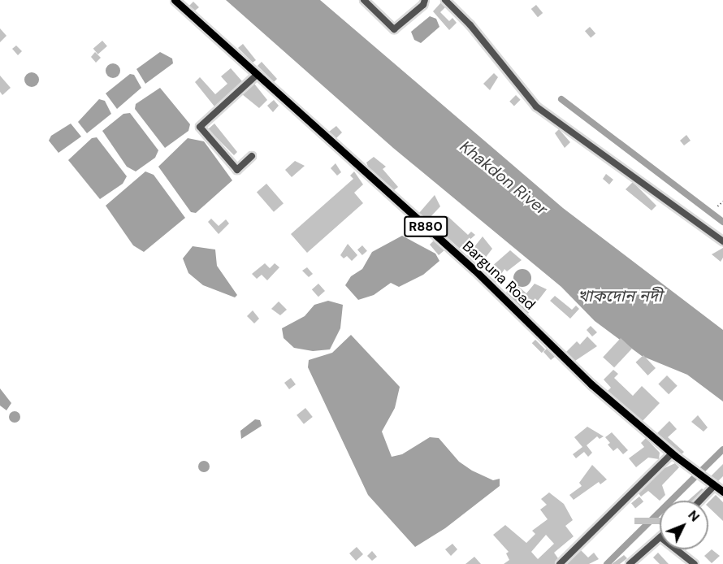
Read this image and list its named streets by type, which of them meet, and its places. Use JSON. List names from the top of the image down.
{
  "streets": {
    "main road": ["R880", "Barguna Road"]
  },
  "water": ["Khakdon River", "খাকদোন নদী"],
  "north": "top right"
}
